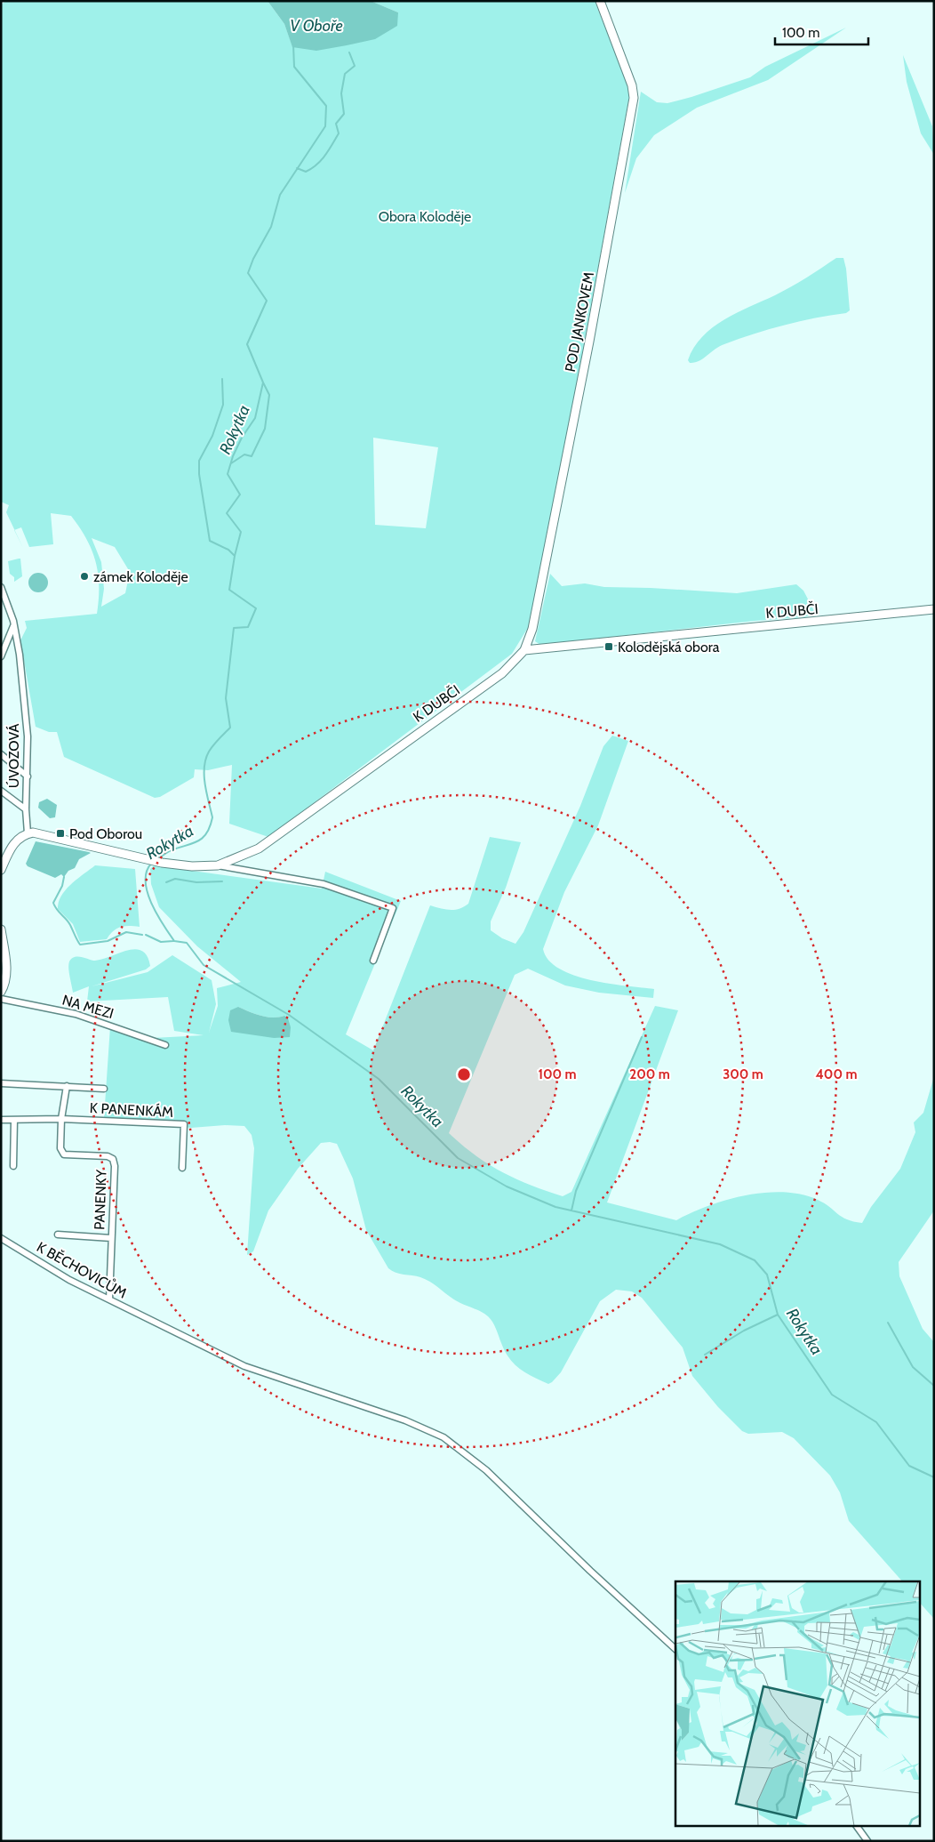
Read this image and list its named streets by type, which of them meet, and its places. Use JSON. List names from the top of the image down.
{
  "streets": {
    "street": [
      "POD JANKOVEM",
      "K DUBČI",
      "ÚVOZOVÁ",
      "NA MEZI",
      "K PANENKÁM",
      "PANENKY",
      "K BĚCHOVICŮM"
    ]
  },
  "crossings": [
    ["POD JANKOVEM", "K DUBČI"],
    ["K DUBČI", "ÚVOZOVÁ"],
    ["K PANENKÁM", "PANENKY"],
    ["PANENKY", "K BĚCHOVICŮM"]
  ],
  "water": ["V Oboře", "Rokytka"],
  "parks": ["Obora Koloděje"],
  "places": {
    "other": ["zámek Koloděje"],
    "transit": ["Kolodějská obora", "Pod Oborou"]
  },
  "scale_bar": "100 m",
  "rings": [
    "100 m",
    "200 m",
    "300 m",
    "400 m"
  ]
}
